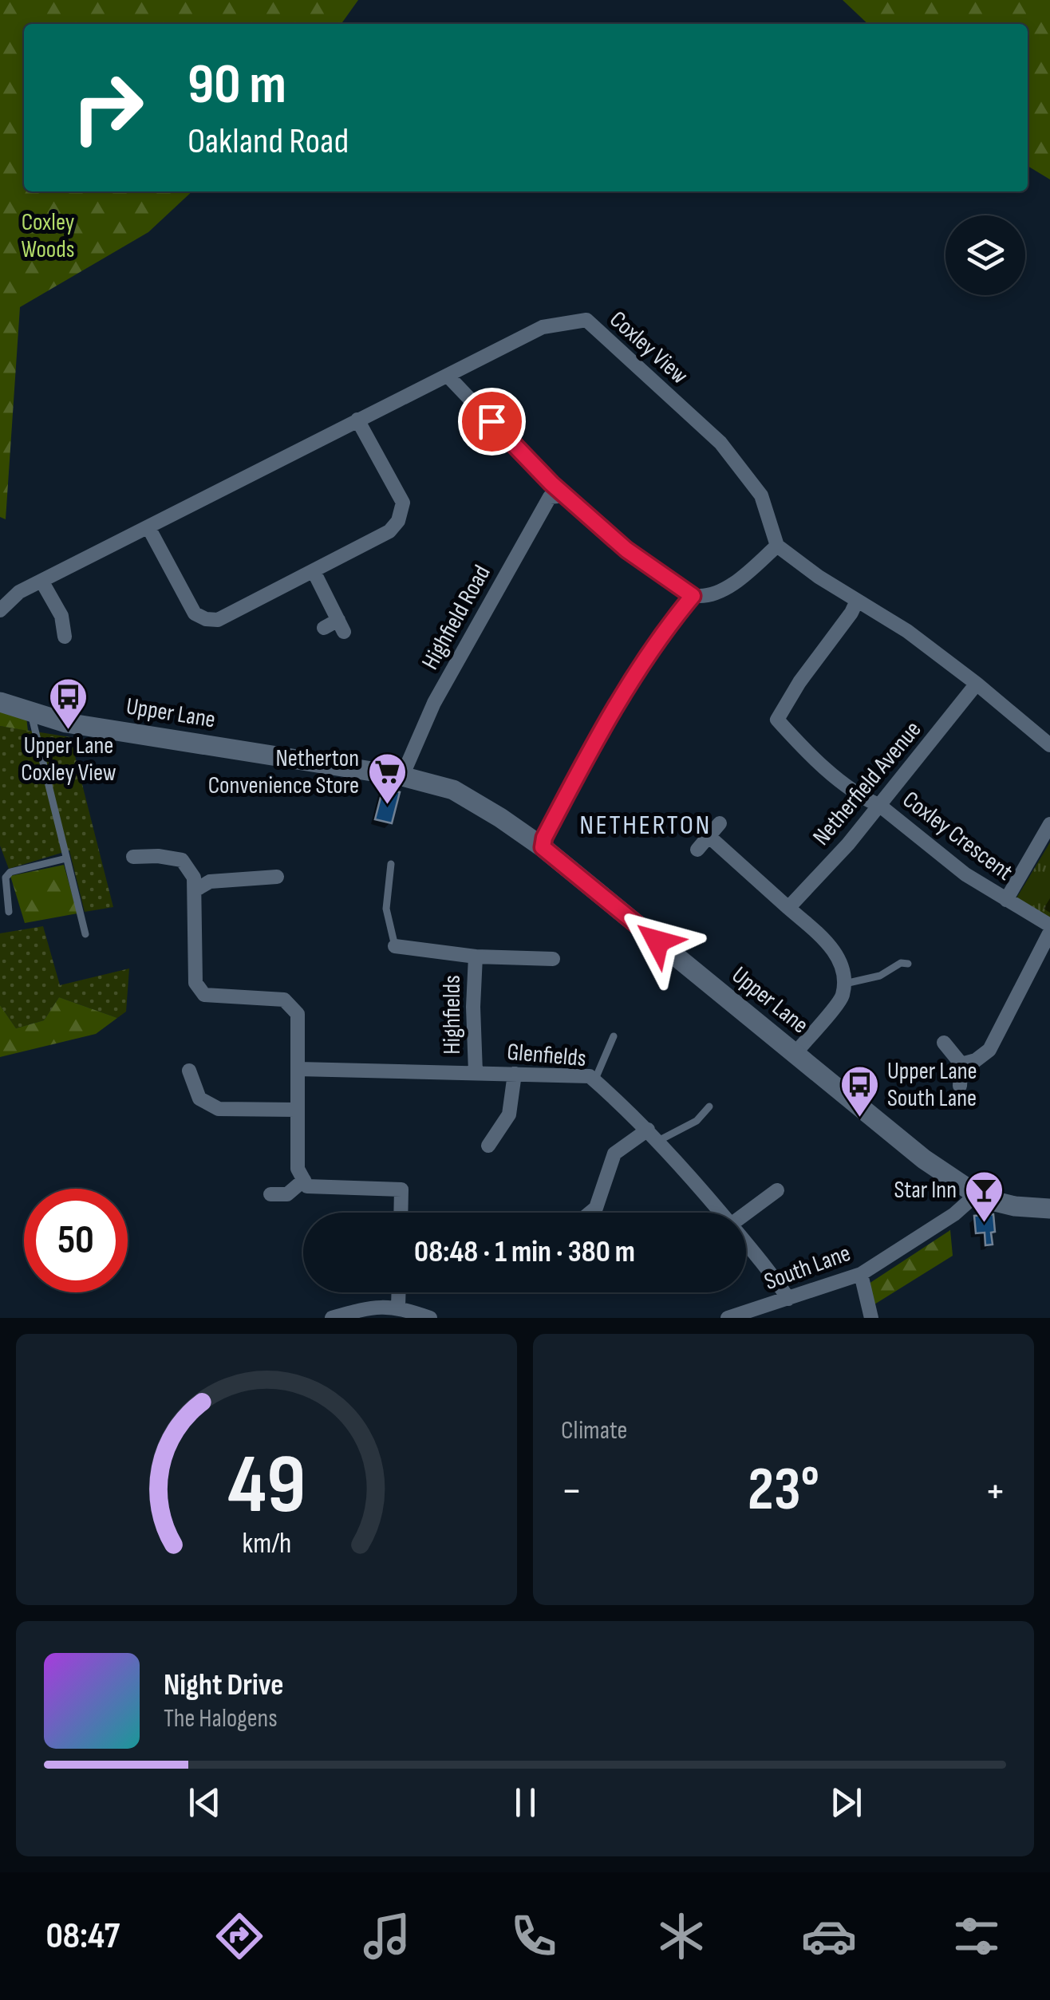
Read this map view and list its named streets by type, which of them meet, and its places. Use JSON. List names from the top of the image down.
{
  "streets": {
    "main road": ["Upper Lane"],
    "street": [
      "Coxley View",
      "Highfield Road",
      "Netherfield Avenue",
      "Coxley Crescent",
      "Highfields",
      "Glenfields",
      "South Lane"
    ]
  },
  "crossings": [
    ["Highfield Road", "Upper Lane"],
    ["Upper Lane", "South Lane"],
    ["Netherfield Avenue", "Coxley Crescent"],
    ["Highfields", "Glenfields"],
    ["Glenfields", "South Lane"]
  ],
  "districts": ["NETHERTON"],
  "parks": ["Coxley Woods"],
  "places": {
    "bus stop": ["Upper Lane Coxley View", "Upper Lane South Lane"],
    "supermarket": ["Netherton Convenience Store"],
    "bar": ["Star Inn"]
  },
  "page": {
    "turn": ["90 m", "Oakland Road"],
    "limit": "50",
    "trip": "08:48 · 1 min · 380 m",
    "tile": "Climate",
    "heat": ["−", "23°", "+"],
    "song": ["Night Drive", "The Halogens"],
    "tabs": "08:47",
    "gauge": ["49", "km/h"]
  }
}
